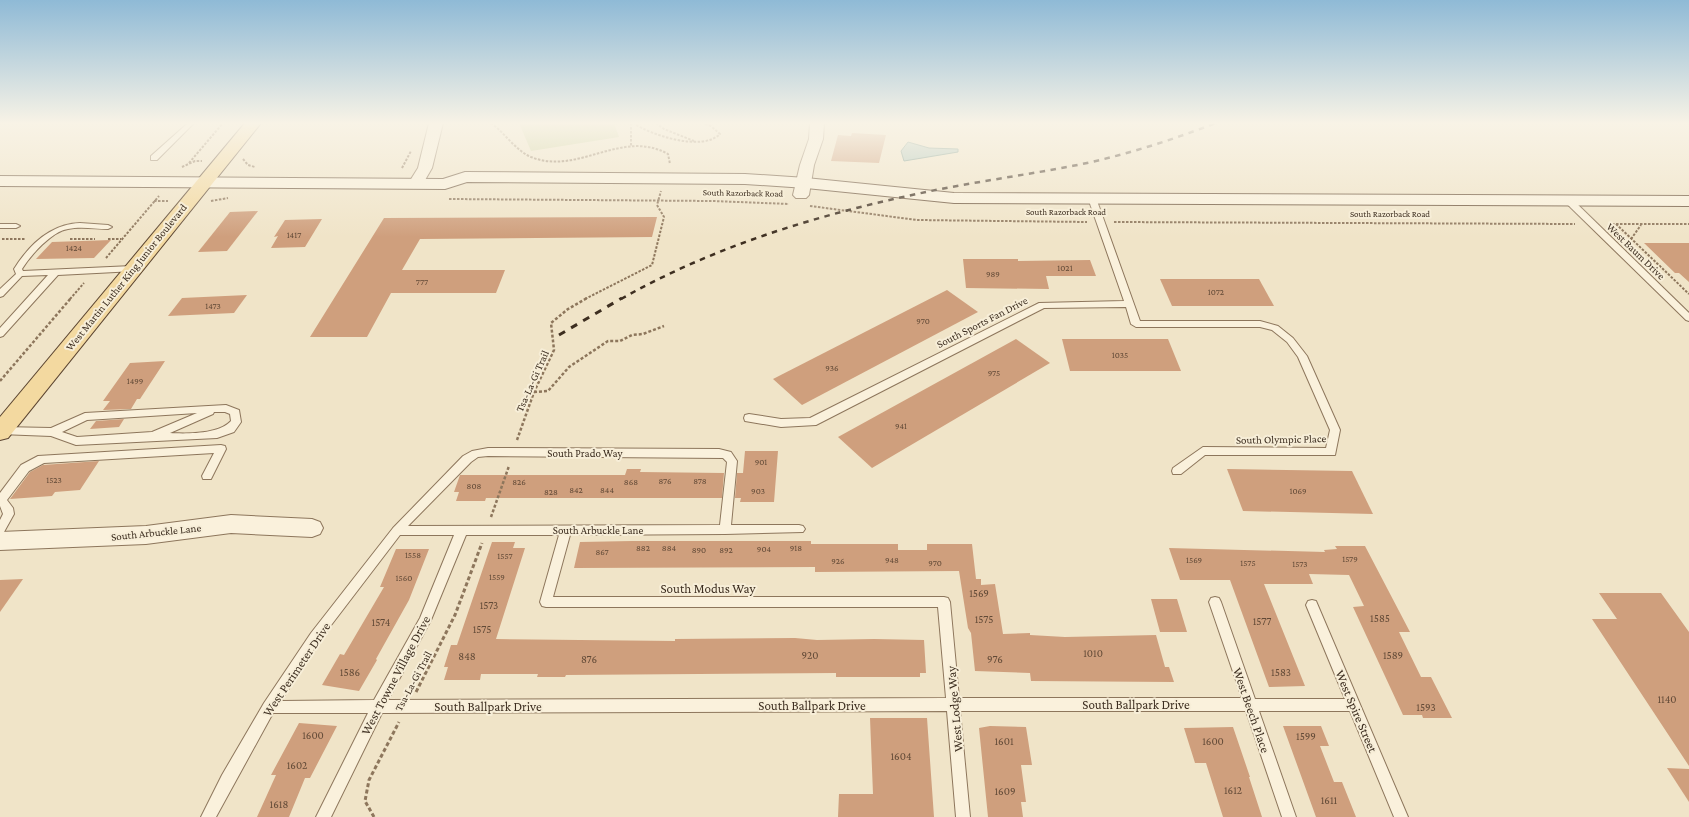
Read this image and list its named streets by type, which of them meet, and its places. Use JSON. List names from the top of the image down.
{
  "streets": {
    "main road": ["South Razorback Road", "West Martin Luther King Junior Boulevard"],
    "street": ["South Arbuckle Lane"],
    "lane": [
      "West Baum Drive",
      "South Sports Fan Drive",
      "South Olympic Place",
      "South Prado Way",
      "South Modus Way",
      "West Perimeter Drive",
      "West Towne Village Drive",
      "South Ballpark Drive",
      "West Lodge Way",
      "West Beech Place",
      "West Spire Street"
    ],
    "path": ["Tsa-La-Gi Trail"]
  },
  "crossings": [
    ["South Razorback Road", "West Baum Drive"],
    ["South Razorback Road", "West Martin Luther King Junior Boulevard"],
    ["South Razorback Road", "Tsa-La-Gi Trail"],
    ["South Sports Fan Drive", "South Olympic Place"],
    ["Tsa-La-Gi Trail", "South Prado Way"],
    ["Tsa-La-Gi Trail", "South Arbuckle Lane"],
    ["Tsa-La-Gi Trail", "South Ballpark Drive"],
    ["South Prado Way", "South Arbuckle Lane"],
    ["South Prado Way", "West Perimeter Drive"],
    ["South Arbuckle Lane", "South Modus Way"],
    ["South Arbuckle Lane", "West Perimeter Drive"],
    ["South Arbuckle Lane", "West Towne Village Drive"],
    ["South Modus Way", "West Lodge Way"],
    ["West Perimeter Drive", "South Ballpark Drive"],
    ["West Towne Village Drive", "South Ballpark Drive"],
    ["South Ballpark Drive", "West Lodge Way"],
    ["South Ballpark Drive", "West Beech Place"],
    ["South Ballpark Drive", "West Spire Street"]
  ],
  "house_numbers": [
    "1417",
    "1424",
    "1021",
    "989",
    "777",
    "1072",
    "1473",
    "970",
    "1035",
    "936",
    "975",
    "1499",
    "941",
    "901",
    "1523",
    "876",
    "878",
    "826",
    "868",
    "808",
    "842",
    "844",
    "903",
    "1069",
    "828",
    "882",
    "884",
    "918",
    "904",
    "890",
    "892",
    "867",
    "1558",
    "1557",
    "1579",
    "948",
    "1569",
    "926",
    "970",
    "1575",
    "1573",
    "1559",
    "1560",
    "1569",
    "1573",
    "1585",
    "1575",
    "1577",
    "1574",
    "1575",
    "1010",
    "920",
    "1589",
    "848",
    "876",
    "976",
    "1586",
    "1583",
    "1140",
    "1593",
    "1600",
    "1599",
    "1601",
    "1600",
    "1604",
    "1602",
    "1612",
    "1609",
    "1611",
    "1618"
  ]
}
